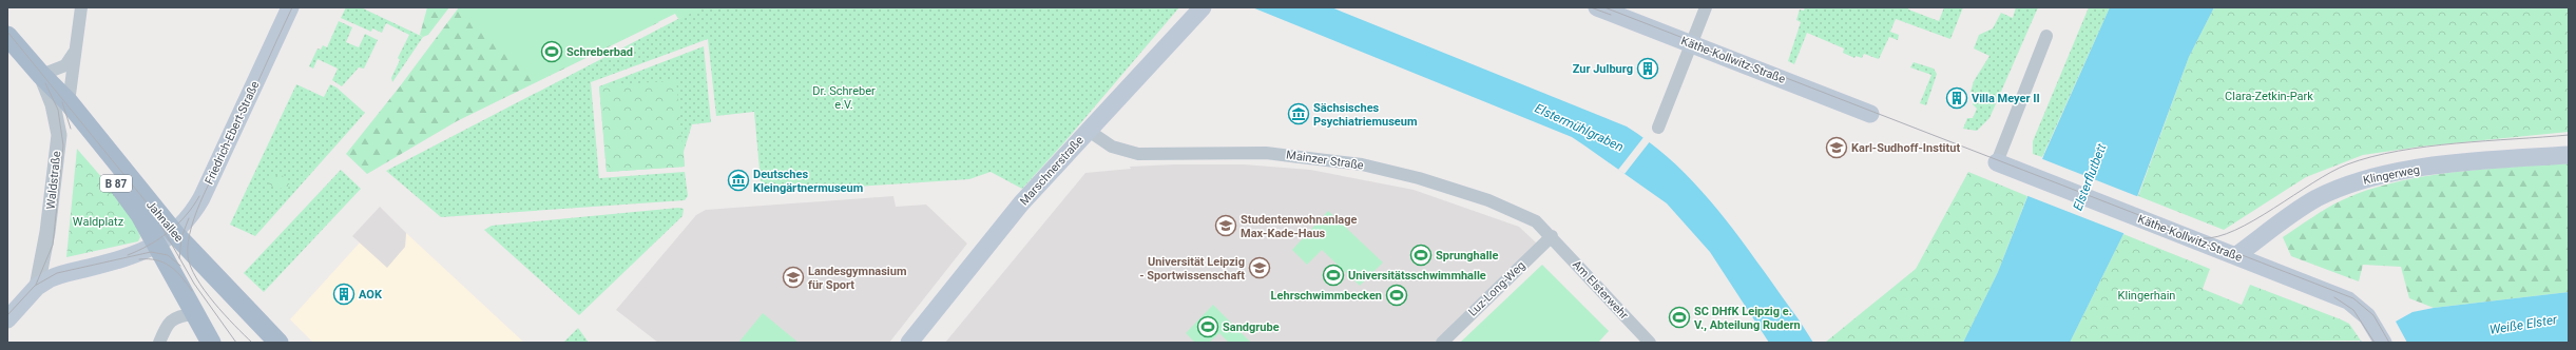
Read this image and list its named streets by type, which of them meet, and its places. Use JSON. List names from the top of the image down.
{
  "streets": {
    "main road": [
      "Käthe-Kollwitz-Straße",
      "Friedrich-Ebert-Straße",
      "Marschnerstraße",
      "Klingerweg",
      "B 87",
      "Jahnallee"
    ],
    "street": [
      "Mainzer Straße",
      "Waldstraße",
      "Luz-Long-Weg",
      "Am Elsterwehr"
    ]
  },
  "crossings": [
    ["Käthe-Kollwitz-Straße", "Klingerweg"],
    ["Friedrich-Ebert-Straße", "Jahnallee"],
    ["Mainzer Straße", "Marschnerstraße"],
    ["Mainzer Straße", "Luz-Long-Weg"],
    ["Mainzer Straße", "Am Elsterwehr"],
    ["Waldstraße", "Jahnallee"],
    ["Luz-Long-Weg", "Am Elsterwehr"]
  ],
  "water": ["Elstermühlgraben", "Elsterflutbett", "Weiße Elster"],
  "parks": [
    "Dr. Schreber e.V.",
    "Clara-Zetkin-Park",
    "Waldplatz",
    "Klingerhain"
  ],
  "places": {
    "sports": [
      "Schreberbad",
      "Sprunghalle",
      "Universitätsschwimmhalle",
      "Lehrschwimmbecken",
      "SC DHfK Leipzig e. V., Abteilung Rudern",
      "Sandgrube"
    ],
    "building": ["Zur Julburg", "Villa Meyer II", "AOK"],
    "museum": ["Sächsisches Psychiatriemuseum", "Deutsches Kleingärtnermuseum"],
    "school or university": [
      "Karl-Sudhoff-Institut",
      "Studentenwohnanlage Max-Kade-Haus",
      "Universität Leipzig - Sportwissenschaft",
      "Landesgymnasium für Sport"
    ]
  }
}
